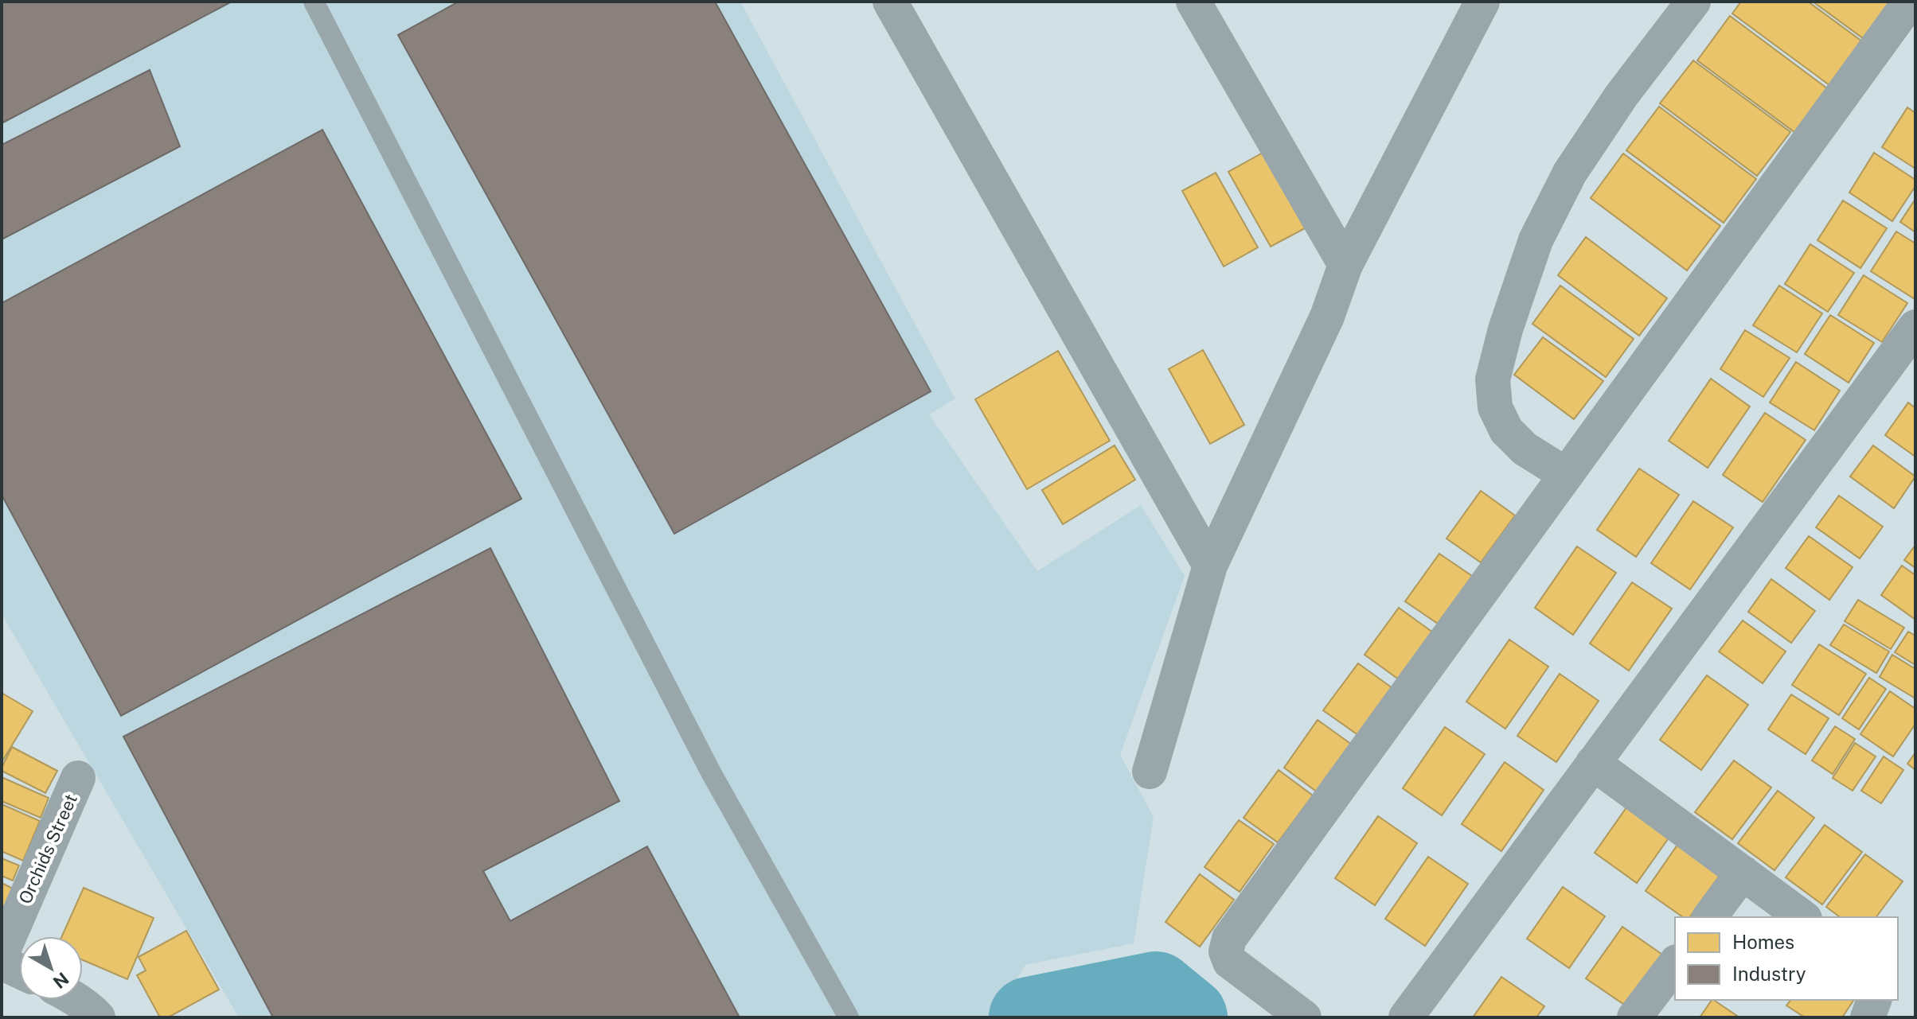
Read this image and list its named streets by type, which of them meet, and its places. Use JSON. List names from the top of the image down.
{
  "streets": {
    "street": ["Orchids Street"]
  },
  "legend": ["Homes", "Industry"],
  "north": "bottom right"
}
